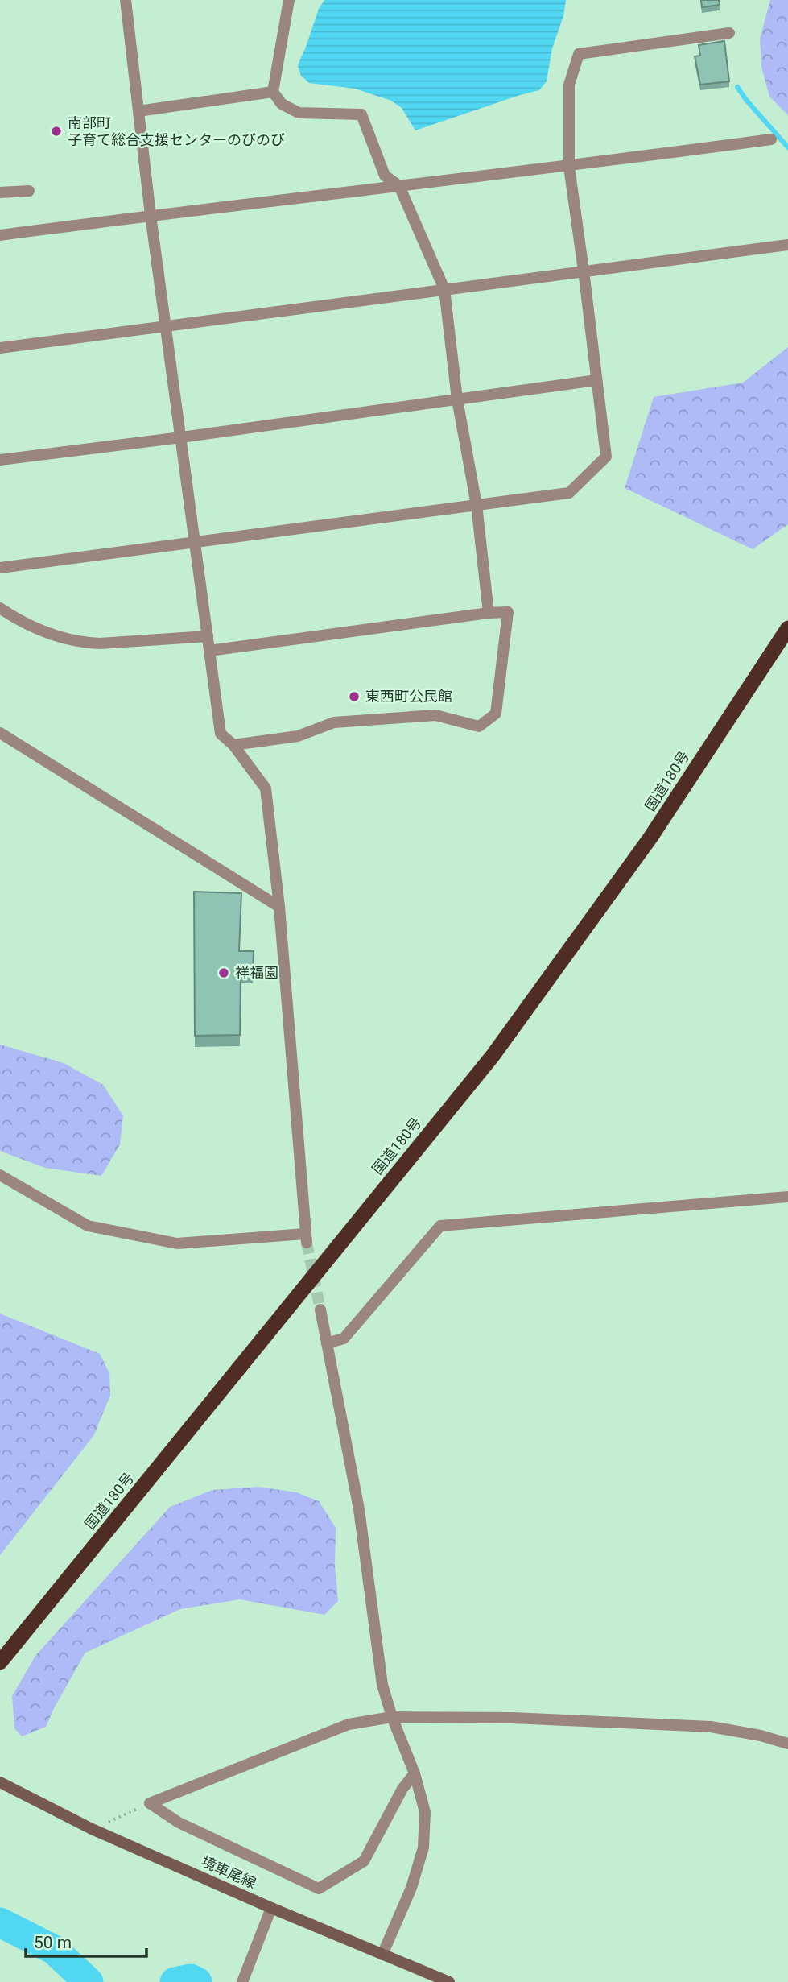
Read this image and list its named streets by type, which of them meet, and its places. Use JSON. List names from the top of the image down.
{
  "streets": {
    "highway": ["国道180号"],
    "main road": ["境車尾線"]
  },
  "places": ["南部町 子育て総合支援センターのびのび", "東西町公民館", "祥福園"],
  "scale_bar": "50 m"
}
